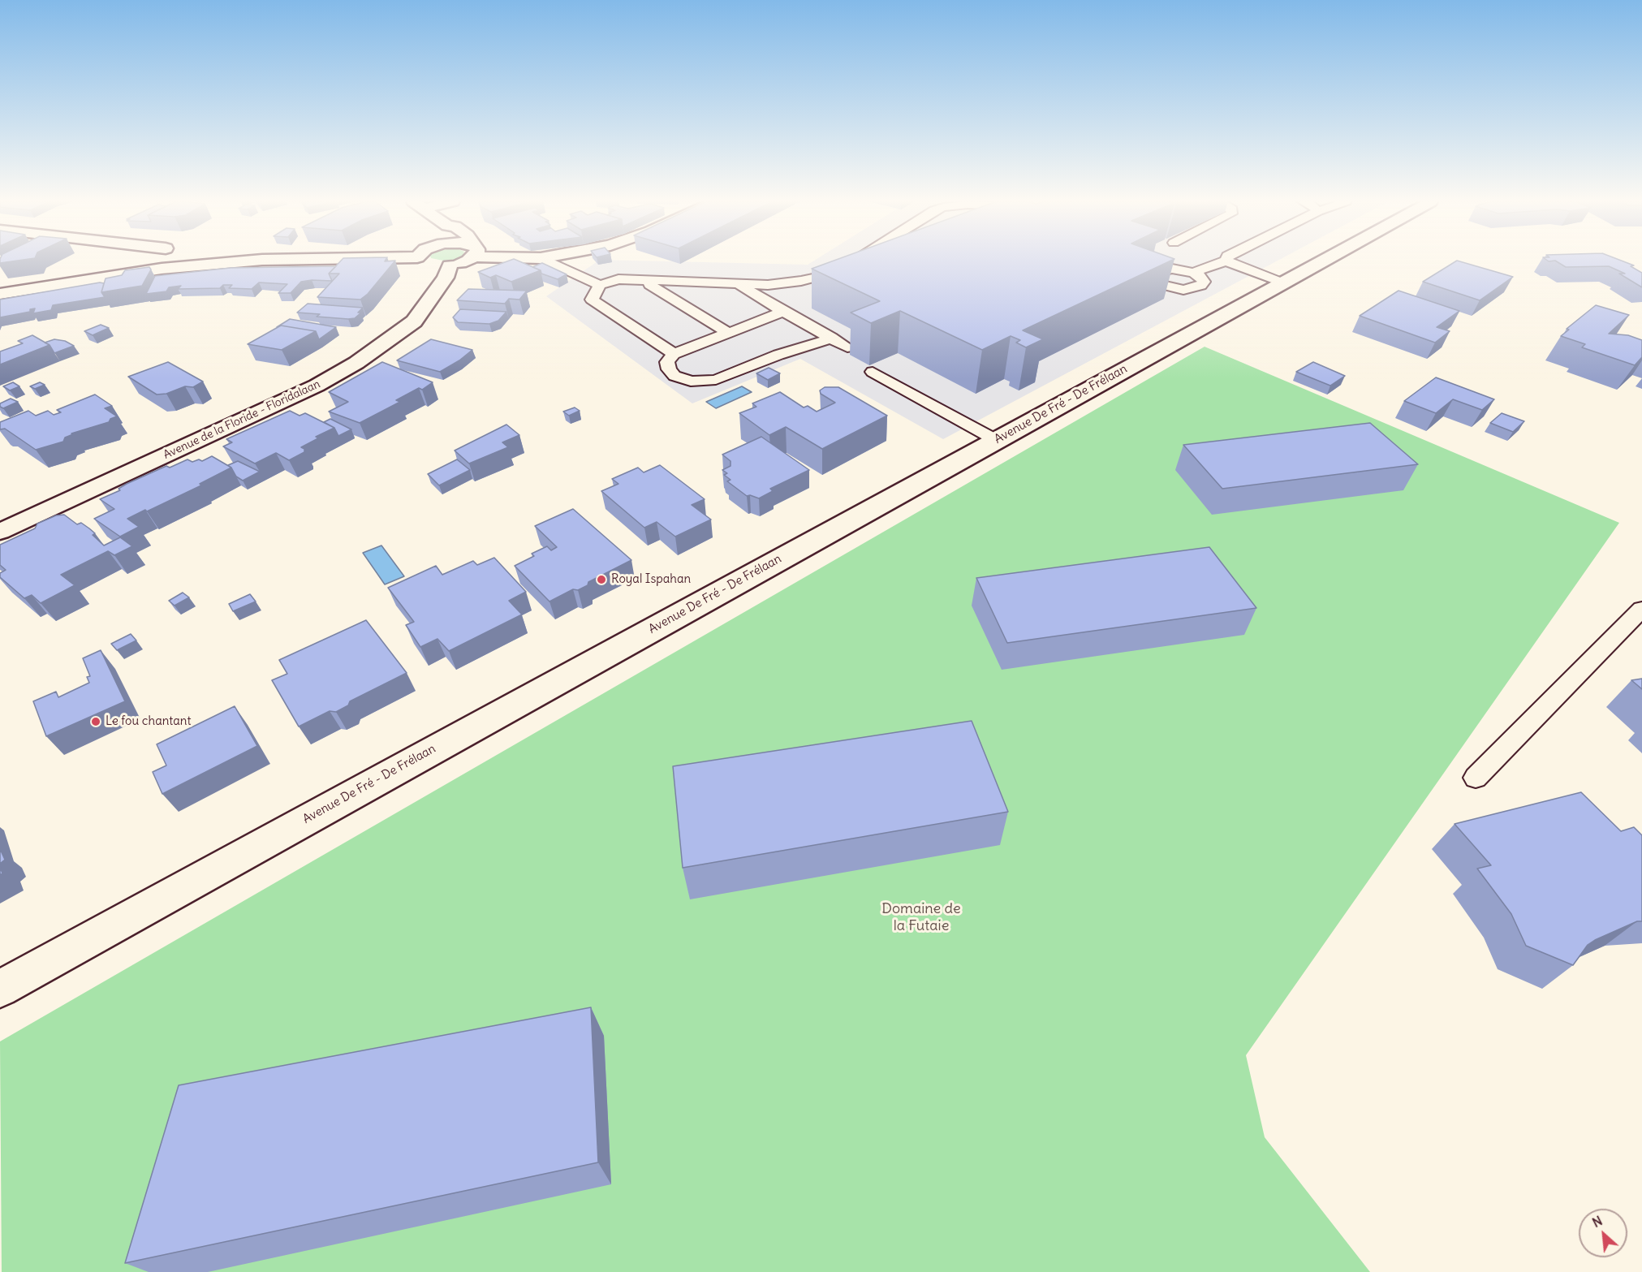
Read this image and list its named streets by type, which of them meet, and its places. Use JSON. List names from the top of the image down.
{
  "streets": {
    "street": ["Avenue De Fré - De Frélaan", "Avenue de la Floride - Floridalaan"]
  },
  "parks": ["Domaine de la Futaie"],
  "places": ["Royal Ispahan", "Le fou chantant"],
  "north": "top left"
}
